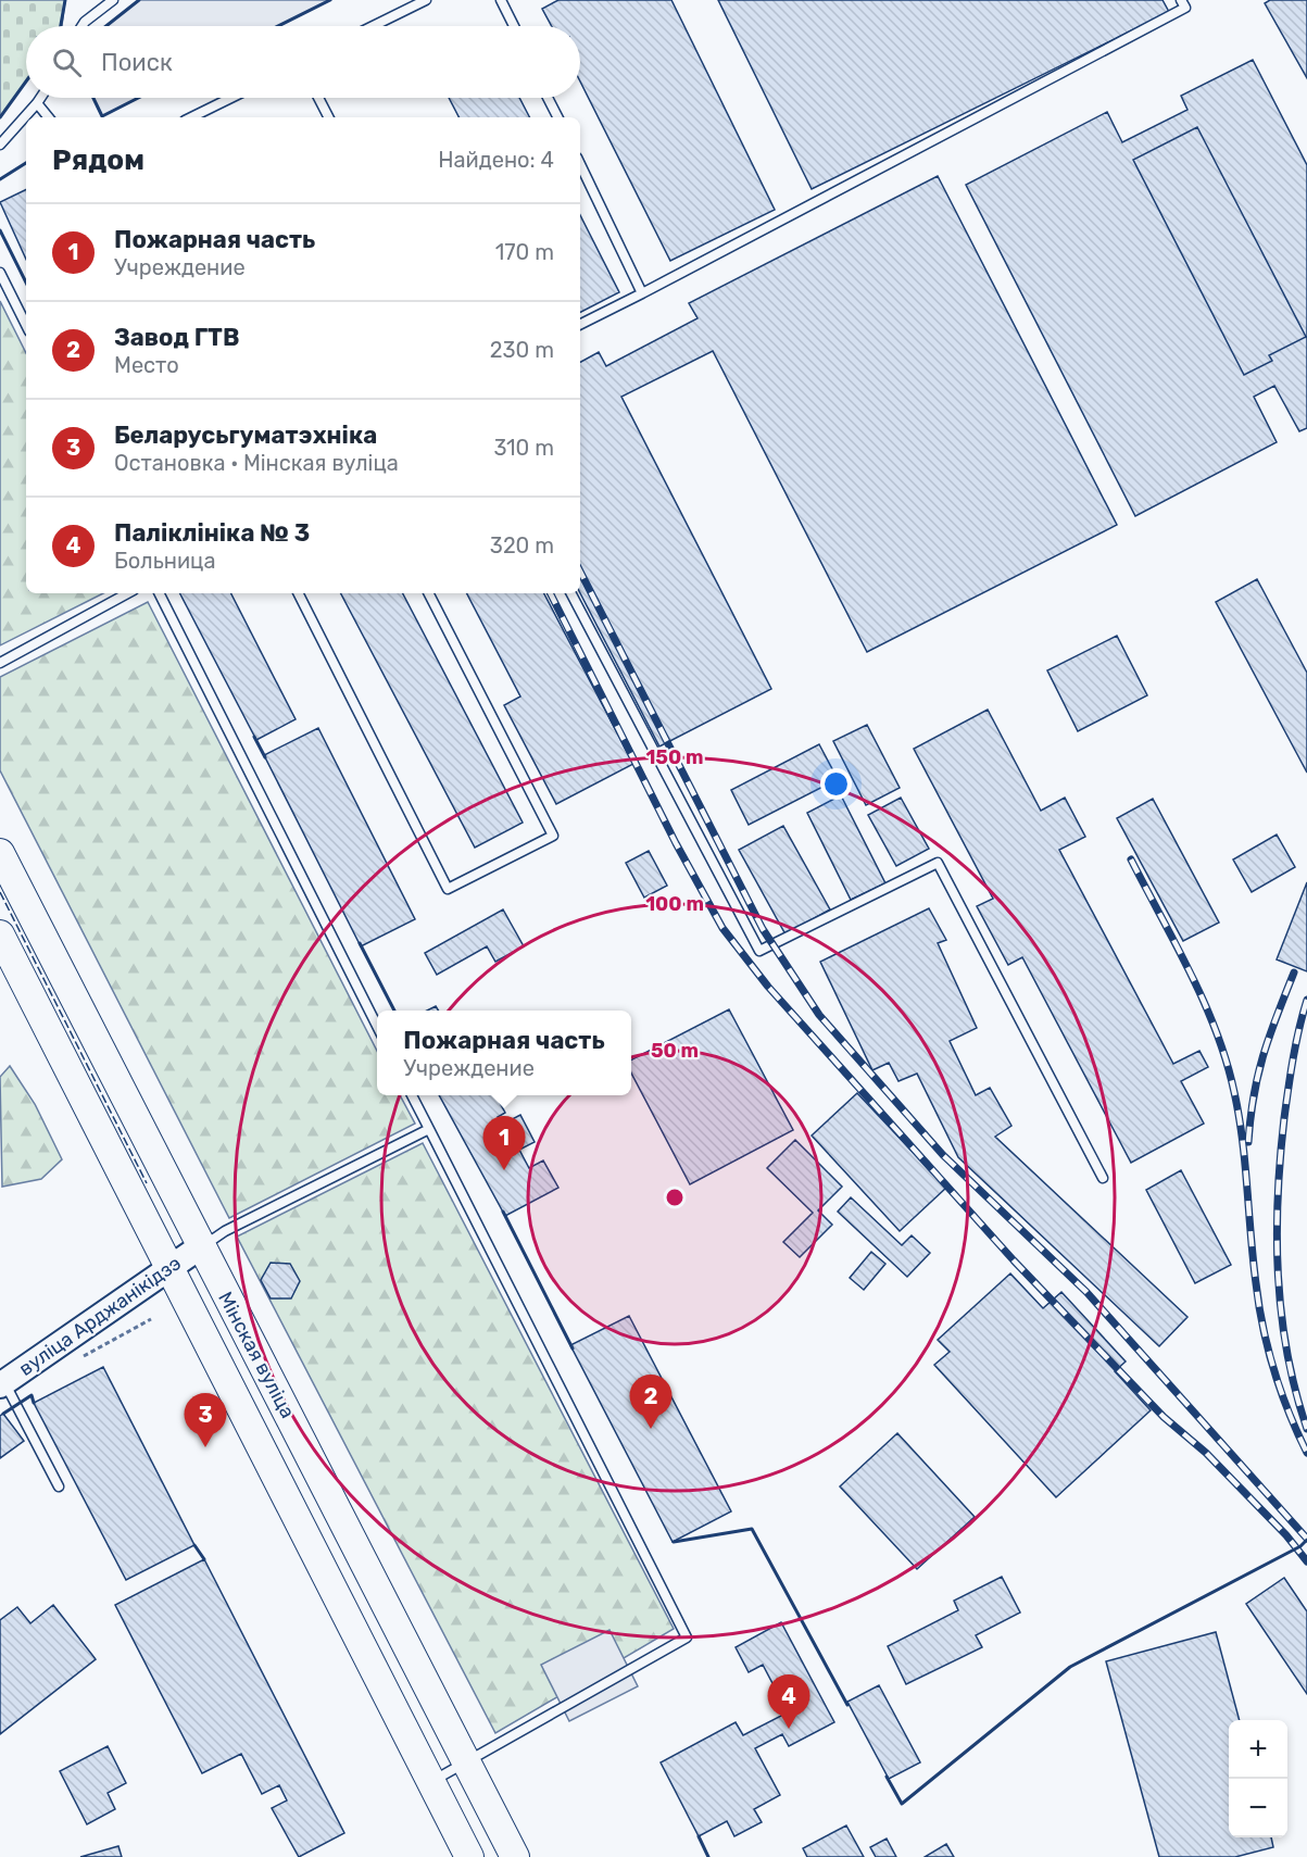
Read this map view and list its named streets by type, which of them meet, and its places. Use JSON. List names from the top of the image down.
{
  "streets": {
    "main road": ["вуліца Арджанікідзэ", "Мінская вуліца"]
  },
  "crossings": [
    ["вуліца Арджанікідзэ", "Мінская вуліца"]
  ],
  "page": {
    "search": "Поиск",
    "heading": ["Рядом", "Найдено: 4"],
    "list": [
      {
        "mark": "1",
        "name": "Пожарная часть",
        "note": "Учреждение",
        "value": "170 m"
      },
      {
        "mark": "2",
        "name": "Завод ГТВ",
        "note": "Место",
        "value": "230 m"
      },
      {
        "mark": "3",
        "name": "Беларусьгуматэхніка",
        "note": "Остановка · Мінская вуліца",
        "value": "310 m"
      },
      {
        "mark": "4",
        "name": "Паліклініка № 3",
        "note": "Больница",
        "value": "320 m"
      }
    ],
    "popup": ["Пожарная часть", "Учреждение"],
    "pins": [
      "1",
      "2",
      "3",
      "4"
    ],
    "map_buttons": ["+", "−"]
  },
  "rings": ["150 m", "100 m", "50 m"]
}
